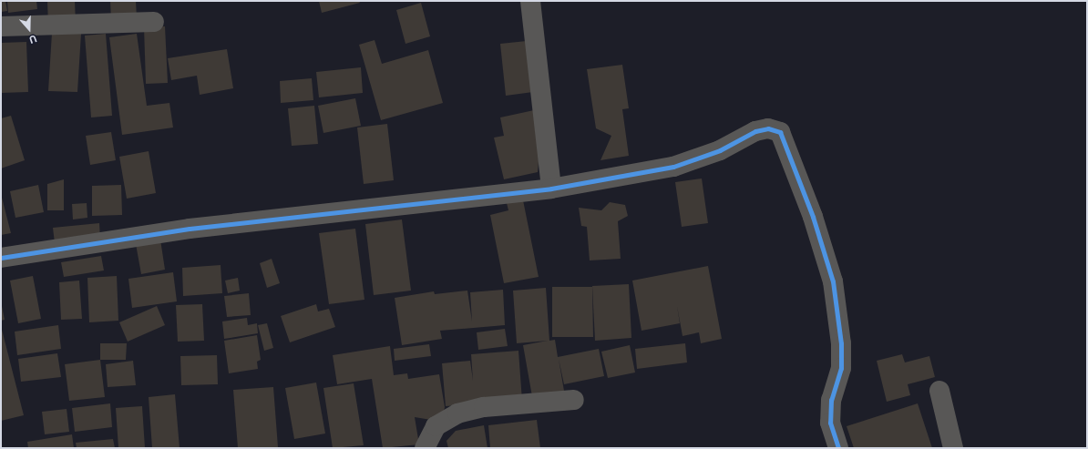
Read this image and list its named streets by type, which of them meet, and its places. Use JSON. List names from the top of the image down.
{
  "north": "bottom"
}
